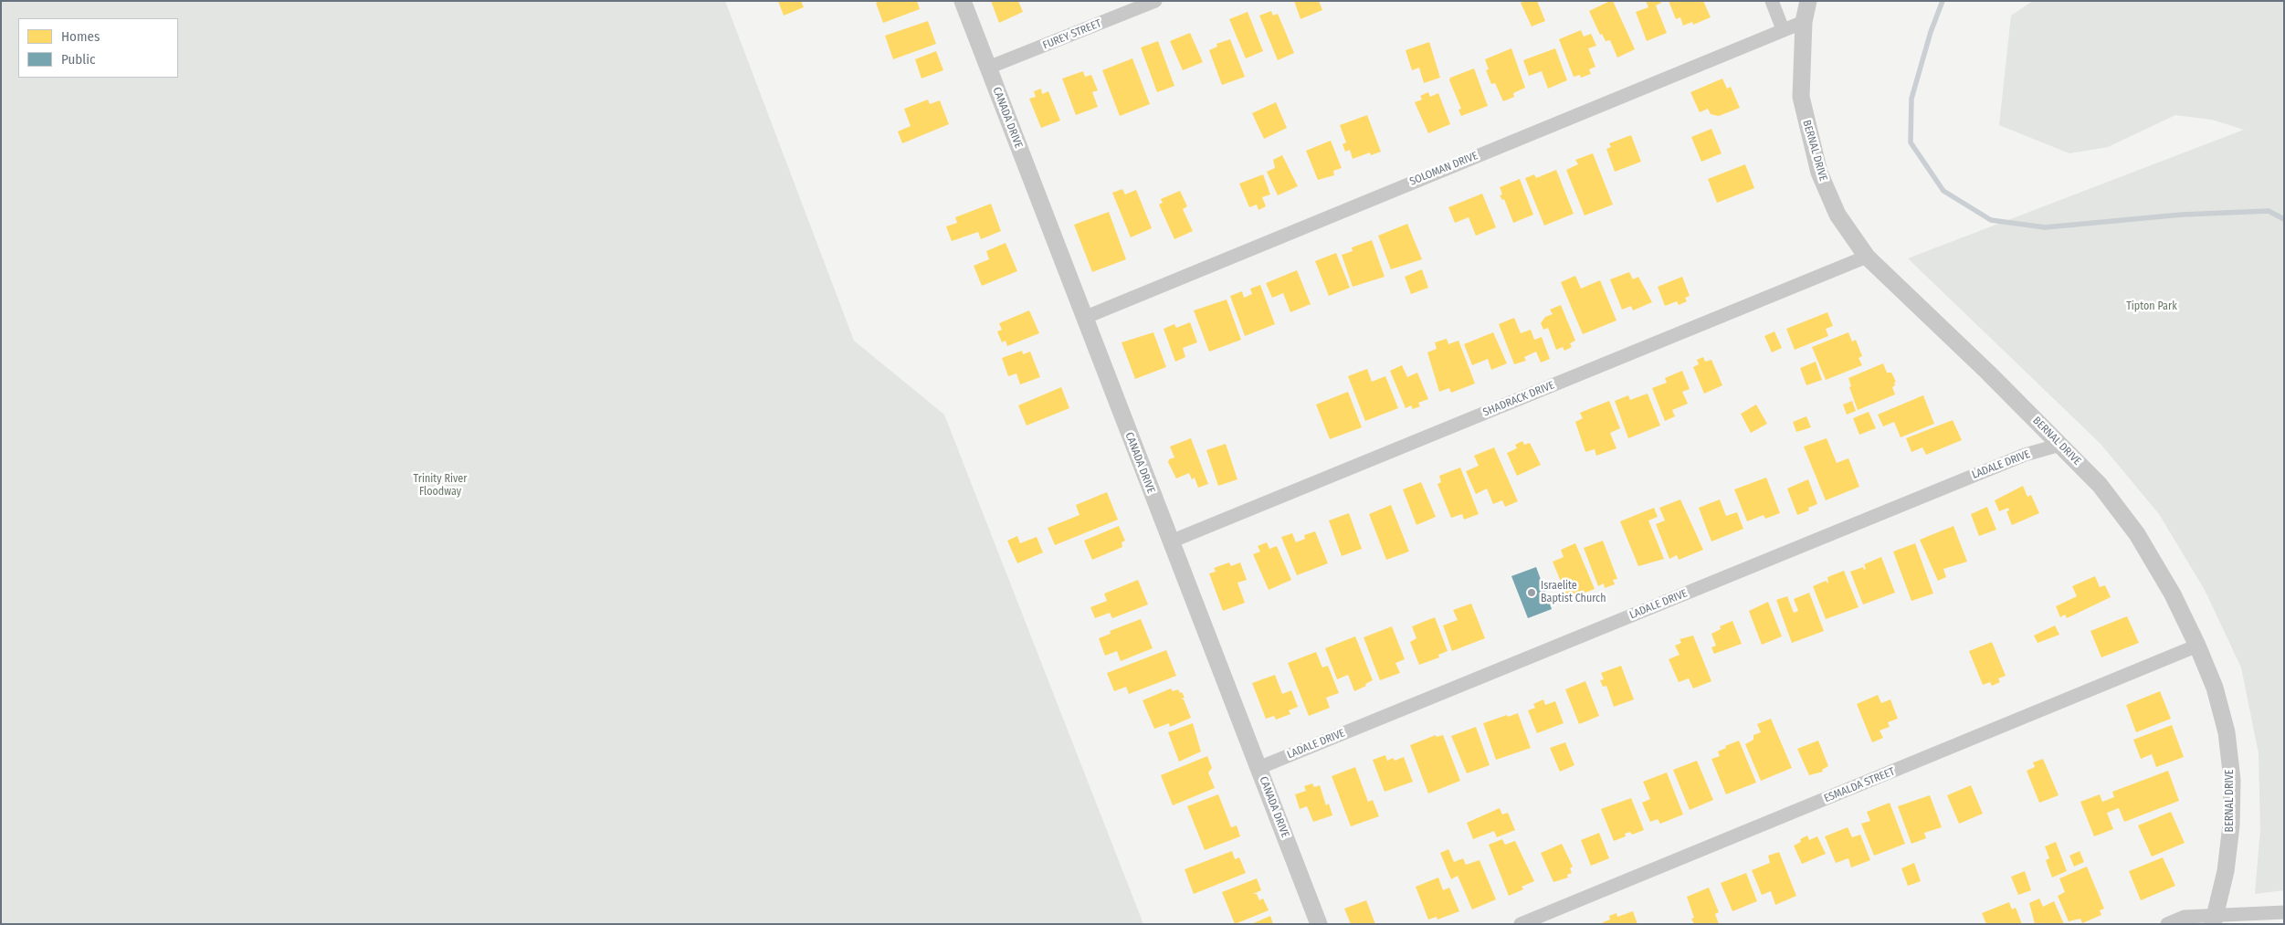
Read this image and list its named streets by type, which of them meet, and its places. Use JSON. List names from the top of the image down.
{
  "streets": {
    "street": [
      "FUREY STREET",
      "CANADA DRIVE",
      "BERNAL DRIVE",
      "SOLOMAN DRIVE",
      "SHADRACK DRIVE",
      "LADALE DRIVE",
      "ESMALDA STREET"
    ]
  },
  "crossings": [
    ["FUREY STREET", "CANADA DRIVE"],
    ["CANADA DRIVE", "SOLOMAN DRIVE"],
    ["CANADA DRIVE", "SHADRACK DRIVE"],
    ["CANADA DRIVE", "LADALE DRIVE"],
    ["BERNAL DRIVE", "SOLOMAN DRIVE"],
    ["BERNAL DRIVE", "SHADRACK DRIVE"],
    ["BERNAL DRIVE", "LADALE DRIVE"],
    ["BERNAL DRIVE", "ESMALDA STREET"]
  ],
  "parks": ["Tipton Park", "Trinity River Floodway"],
  "places": ["Israelite Baptist Church"],
  "legend": ["Homes", "Public"]
}
